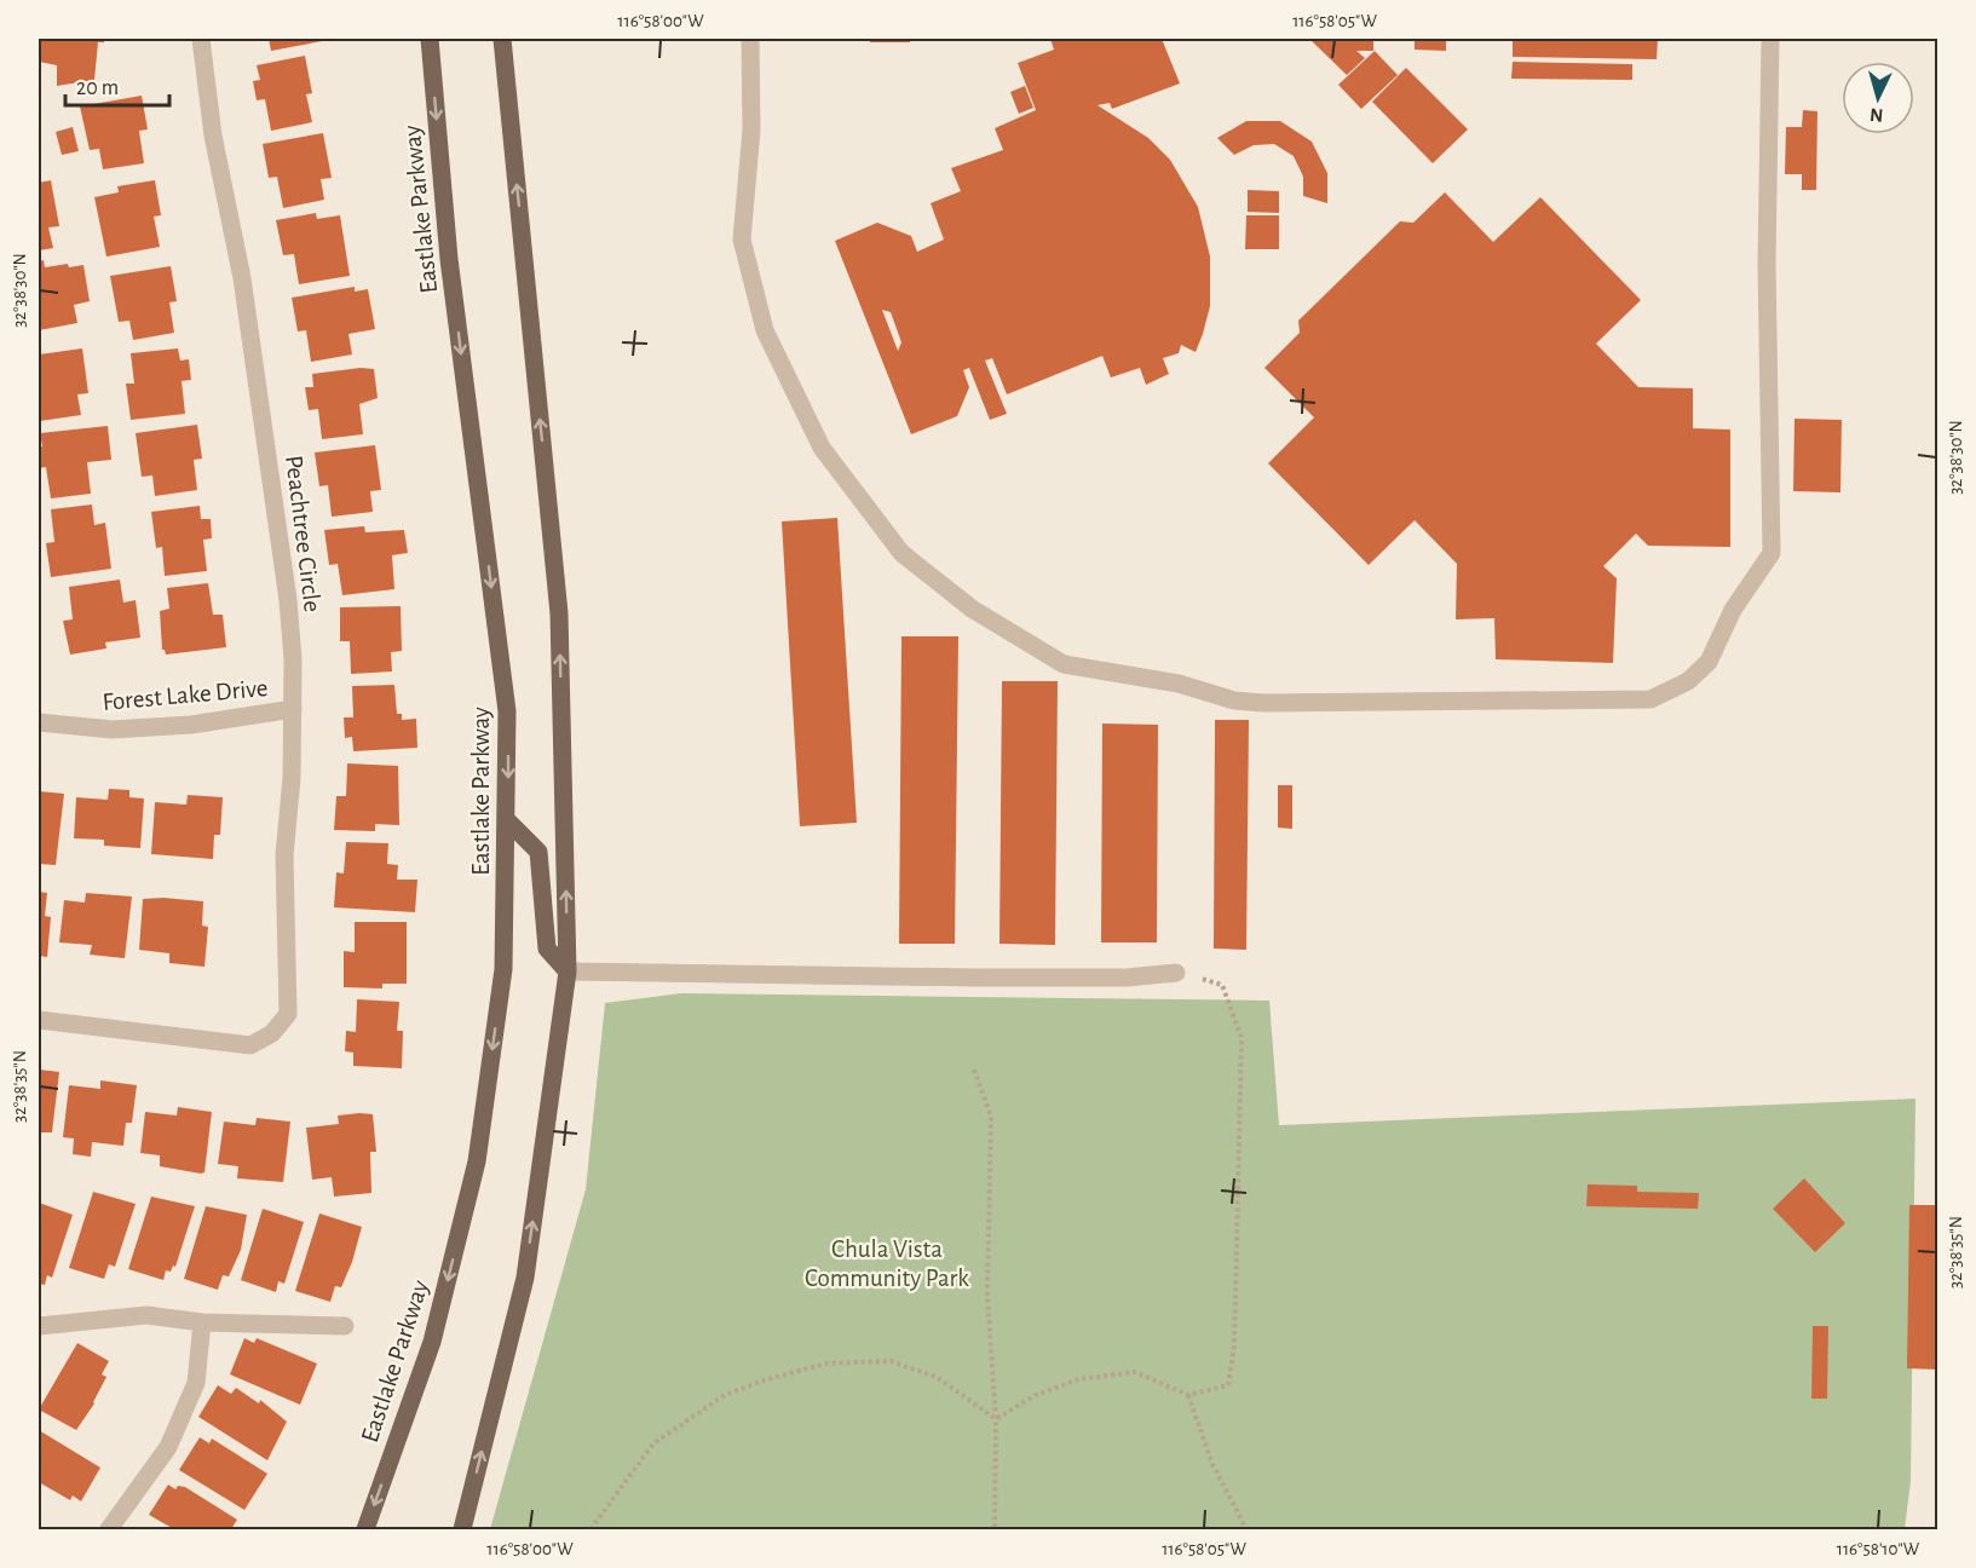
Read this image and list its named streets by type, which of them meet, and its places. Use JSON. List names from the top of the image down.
{
  "streets": {
    "main road": ["Eastlake Parkway"],
    "street": ["Peachtree Circle", "Forest Lake Drive"]
  },
  "crossings": [
    ["Peachtree Circle", "Forest Lake Drive"]
  ],
  "parks": ["Chula Vista Community Park"],
  "scale_bar": "20 m",
  "north": "bottom",
  "coordinates": [
    "116°58'00\"W",
    "116°58'05\"W",
    "32°38'30\"N",
    "32°38'35\"N",
    "116°58'10\"W"
  ]
}
